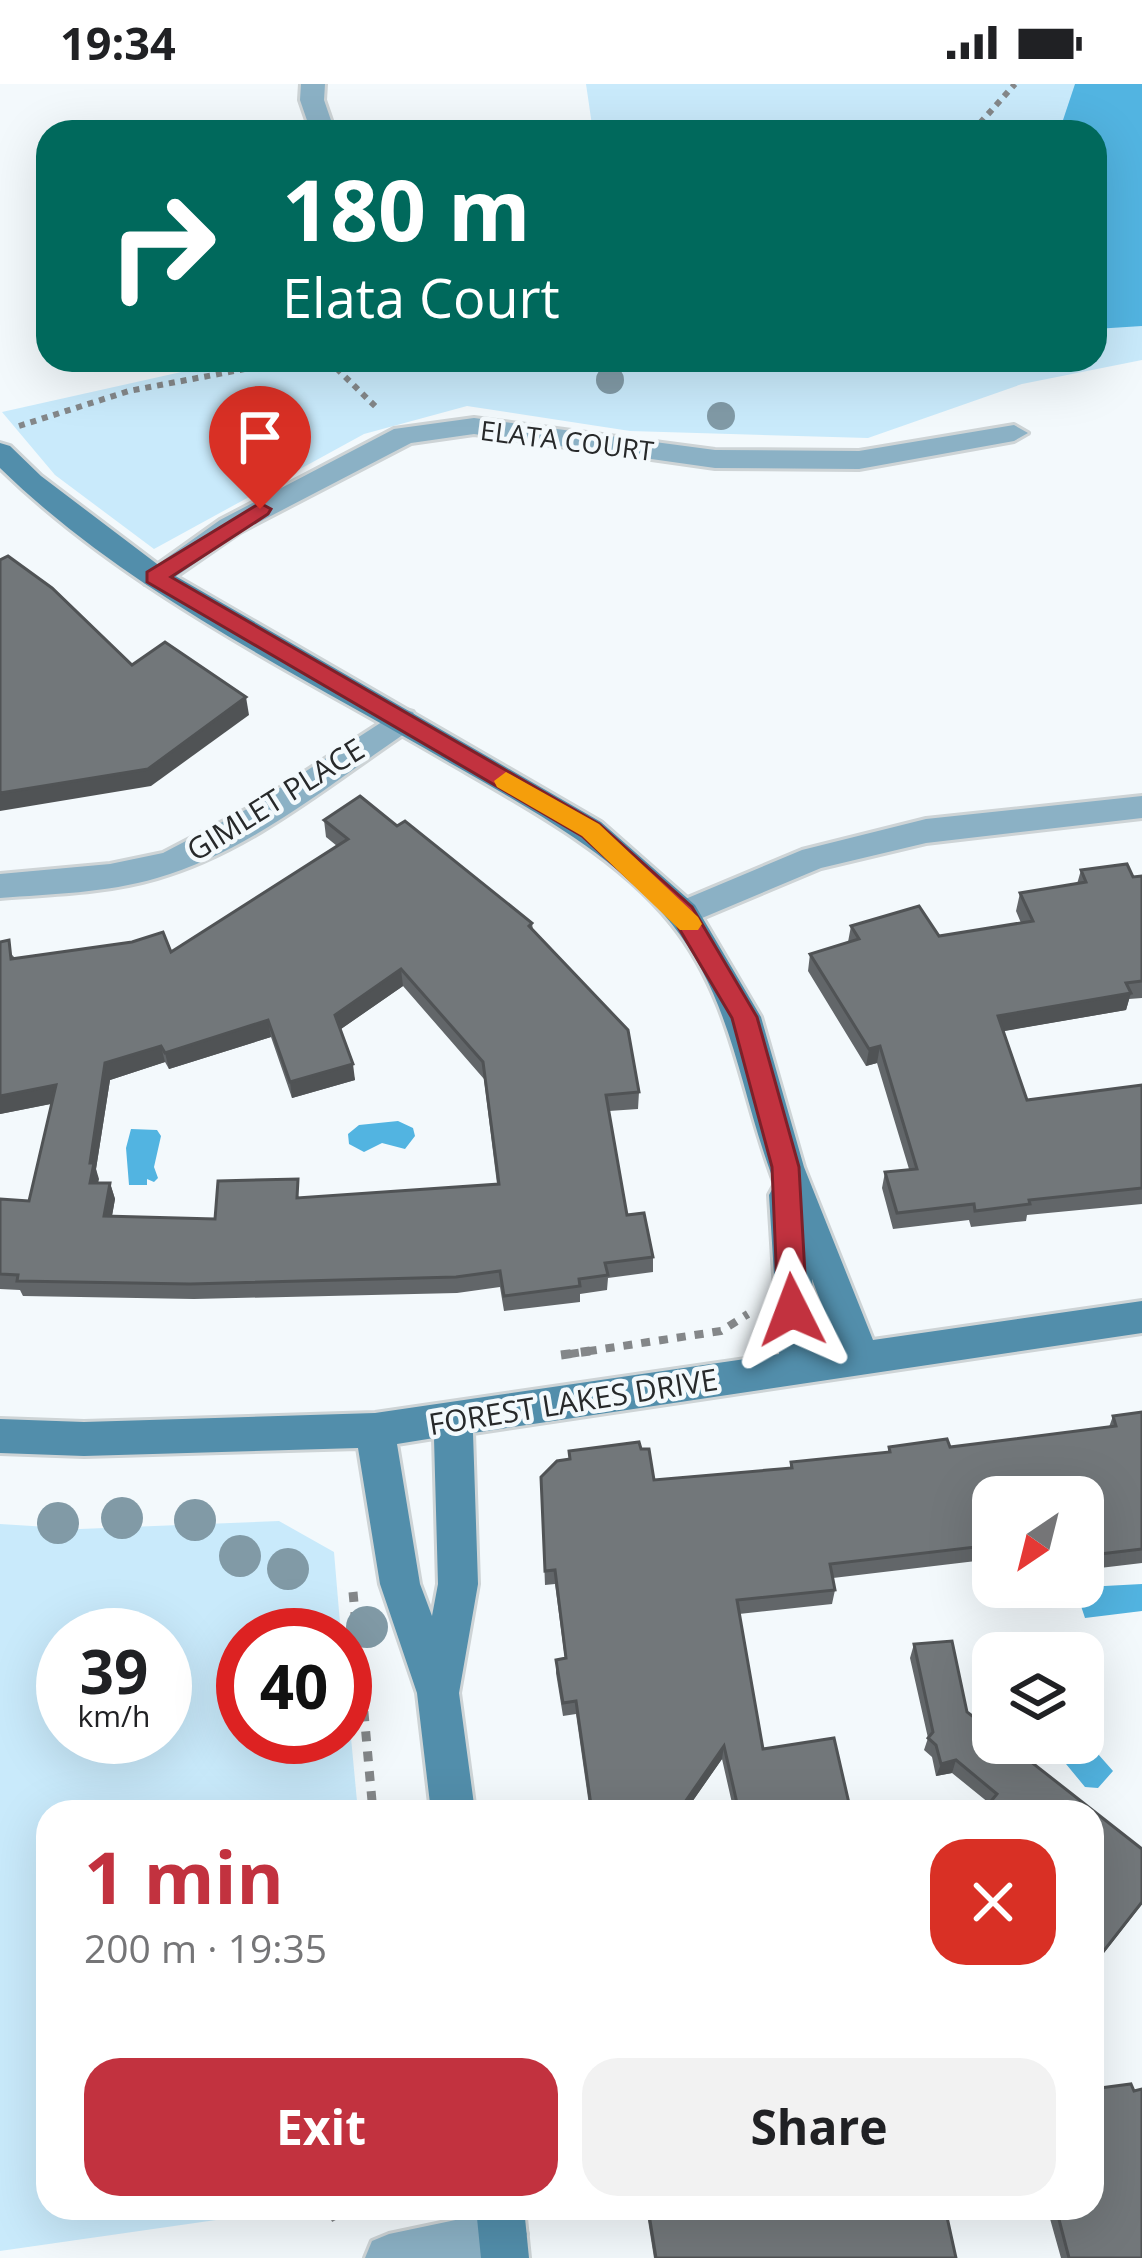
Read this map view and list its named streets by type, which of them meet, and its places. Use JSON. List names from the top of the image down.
{
  "streets": {
    "street": ["ELATA COURT", "GIMLET PLACE", "FOREST LAKES DRIVE"]
  },
  "north": "bottom left",
  "page": {
    "status": "19:34",
    "turn": ["180 m", "Elata Court"],
    "speed": "39 km/h",
    "limit": "40",
    "heading": ["1 min", "200 m · 19:35"],
    "buttons": ["Exit", "Share"]
  }
}
